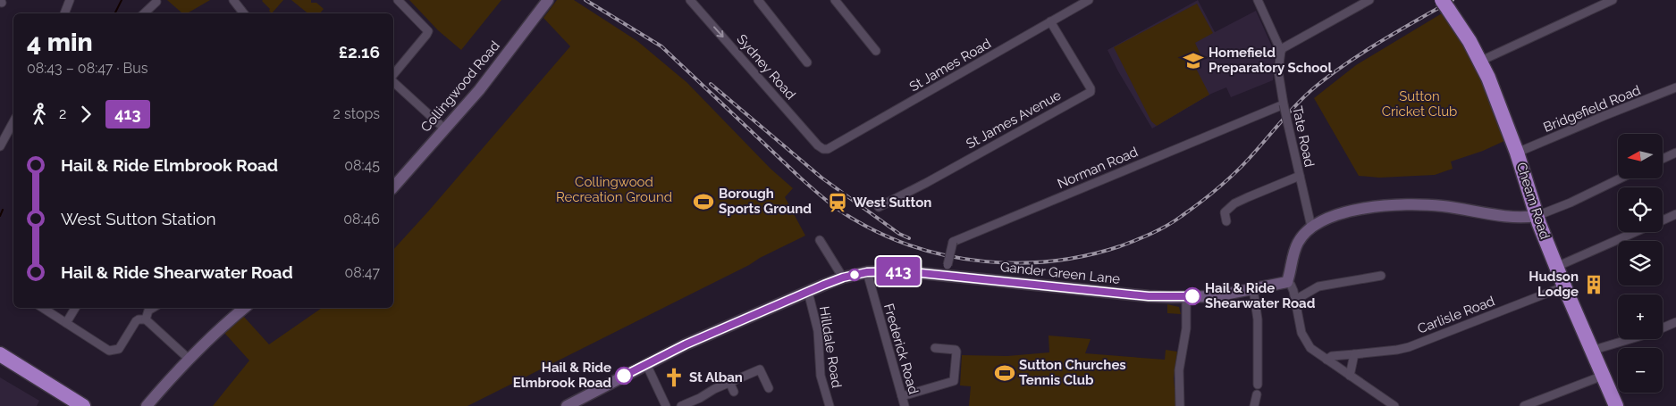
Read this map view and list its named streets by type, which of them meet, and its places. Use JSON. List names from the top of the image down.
{
  "streets": {
    "highway": ["Cheam Road"],
    "street": [
      "St James Road",
      "Sydney Road",
      "Collingwood Road",
      "Bridgefield Road",
      "St James Avenue",
      "Tate Road",
      "Norman Road",
      "Gander Green Lane",
      "Carlisle Road",
      "Hilldale Road",
      "Frederick Road"
    ]
  },
  "crossings": [
    ["St James Road", "Sydney Road"],
    ["St James Road", "St James Avenue"],
    ["Bridgefield Road", "Cheam Road"],
    ["Tate Road", "Norman Road"],
    ["Norman Road", "Gander Green Lane"],
    ["Cheam Road", "Carlisle Road"],
    ["Gander Green Lane", "Hilldale Road"],
    ["Gander Green Lane", "Frederick Road"]
  ],
  "parks": ["Sutton Cricket Club", "Collingwood Recreation Ground"],
  "places": {
    "school or university": ["Homefield Preparatory School"],
    "sports": ["Borough Sports Ground", "Sutton Churches Tennis Club"],
    "station": ["West Sutton"],
    "building": ["Hudson Lodge"],
    "other": ["Hail & Ride Shearwater Road", "Hail & Ride Elmbrook Road"],
    "church": ["St Alban"]
  },
  "lines": ["bus line 413"],
  "north": "left",
  "page": {
    "on_map": "413",
    "heading": ["4 min", "08:43 – 08:47 · Bus", "£2.16"],
    "legs": ["2", "413", "2 stops"],
    "map_buttons": ["+", "−"],
    "list": [
      {
        "name": "Hail & Ride Elmbrook Road",
        "value": "08:45"
      },
      {
        "name": "West Sutton Station",
        "value": "08:46"
      },
      {
        "name": "Hail & Ride Shearwater Road",
        "value": "08:47"
      }
    ]
  }
}
